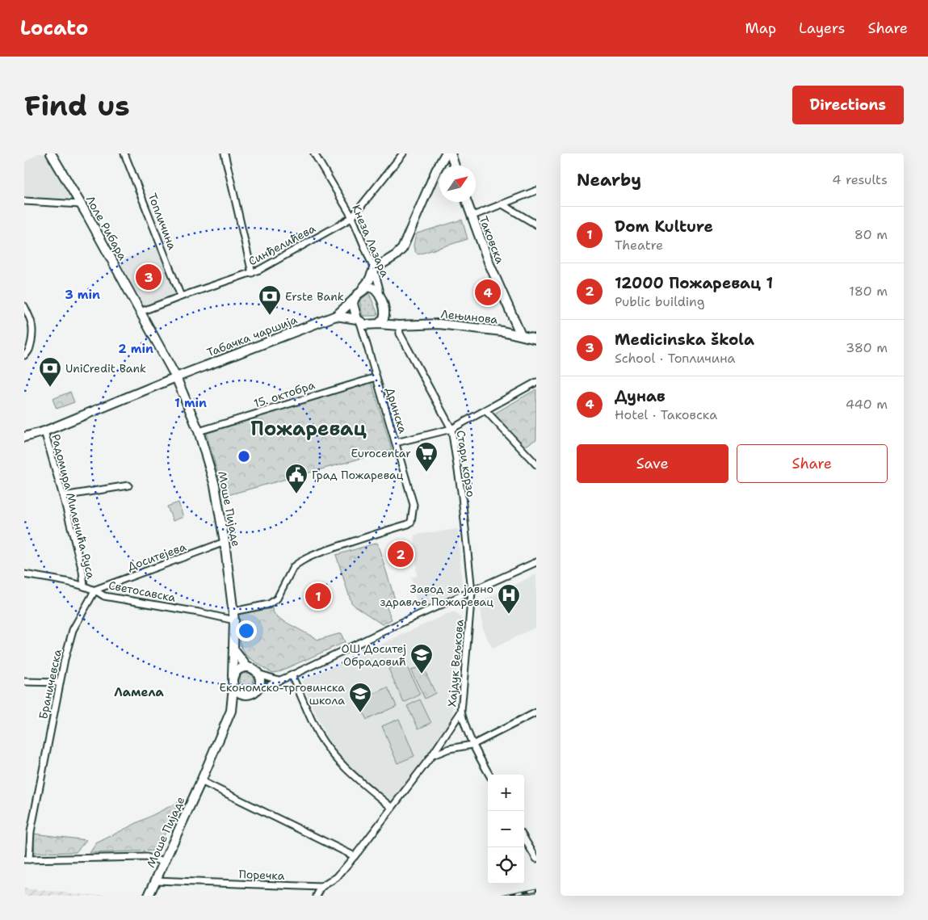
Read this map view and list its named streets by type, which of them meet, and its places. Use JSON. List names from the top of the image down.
{
  "streets": {
    "street": [
      "Топличина",
      "Лоле Рибара",
      "Таковска",
      "Кнеза Лазара",
      "Синђелићева",
      "Лењинова",
      "Табачка чаршија",
      "15. октобра",
      "Дринска",
      "Стари корзо",
      "Радомира Миленића Руса",
      "Моше Пијаде",
      "Доситејева",
      "Светосавска",
      "Хајдук Вељкова",
      "Браничевска",
      "Поречка"
    ]
  },
  "crossings": [
    ["Топличина", "Синђелићева"],
    ["Лоле Рибара", "Синђелићева"],
    ["Лоле Рибара", "Табачка чаршија"],
    ["Лоле Рибара", "Моше Пијаде"],
    ["Таковска", "Лењинова"],
    ["Кнеза Лазара", "Синђелићева"],
    ["Кнеза Лазара", "Лењинова"],
    ["Кнеза Лазара", "Табачка чаршија"],
    ["Кнеза Лазара", "Дринска"],
    ["Лењинова", "Табачка чаршија"],
    ["Лењинова", "Дринска"],
    ["Лењинова", "Стари корзо"],
    ["Табачка чаршија", "Дринска"],
    ["Табачка чаршија", "Радомира Миленића Руса"],
    ["Табачка чаршија", "Моше Пијаде"],
    ["15. октобра", "Дринска"],
    ["15. октобра", "Моше Пијаде"],
    ["Дринска", "Моше Пијаде"],
    ["Стари корзо", "Хајдук Вељкова"],
    ["Радомира Миленића Руса", "Светосавска"],
    ["Моше Пијаде", "Доситејева"],
    ["Моше Пијаде", "Светосавска"],
    ["Моше Пијаде", "Поречка"],
    ["Доситејева", "Светосавска"],
    ["Доситејева", "Браничевска"],
    ["Светосавска", "Браничевска"]
  ],
  "districts": ["Пожаревац", "Ламела"],
  "places": {
    "bank": ["Erste Bank", "UniCredit Bank"],
    "supermarket": ["Eurocentar"],
    "public building": ["Град Пожаревац"],
    "hospital": ["Завод за јавно здравље Пожаревац"],
    "school or university": ["ОШ Доситеј Обрадовић", "Економско-трговинска школа"]
  },
  "north": "top right",
  "page": {
    "header": "Locato",
    "nav": ["Map", "Layers", "Share"],
    "buttons": [
      "Directions",
      ["Save", "Share"]
    ],
    "title": "Find us",
    "heading": ["Nearby", "4 results"],
    "list": [
      {
        "mark": "1",
        "name": "Dom Kulture",
        "note": "Theatre",
        "value": "80 m"
      },
      {
        "mark": "2",
        "name": "12000 Пожаревац 1",
        "note": "Public building",
        "value": "180 m"
      },
      {
        "mark": "3",
        "name": "Medicinska škola",
        "note": "School · Топличина",
        "value": "380 m"
      },
      {
        "mark": "4",
        "name": "Дунав",
        "note": "Hotel · Таковска",
        "value": "440 m"
      }
    ],
    "pins": [
      "3",
      "4",
      "2",
      "1"
    ],
    "map_buttons": ["+", "−"]
  },
  "rings": ["3 min", "2 min", "1 min"]
}
